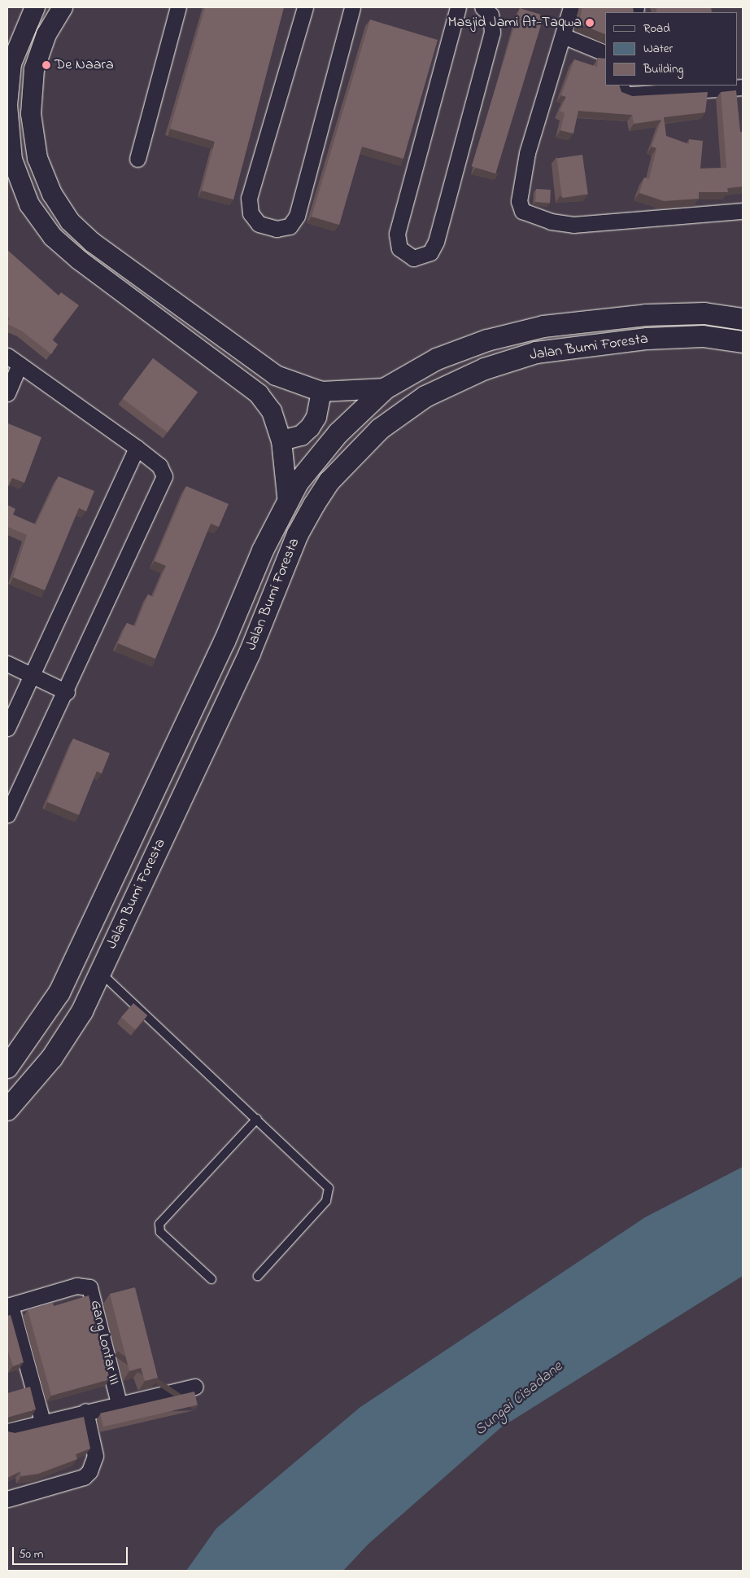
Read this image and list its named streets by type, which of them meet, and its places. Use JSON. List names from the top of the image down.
{
  "streets": {
    "main road": ["Jalan Bumi Foresta"],
    "street": ["Gang Lontar III"]
  },
  "water": ["Sungai Cisadane"],
  "places": ["Masjid Jami At-Taqwa", "De Naara"],
  "legend": ["Road", "Water", "Building"],
  "scale_bar": "50 m"
}
